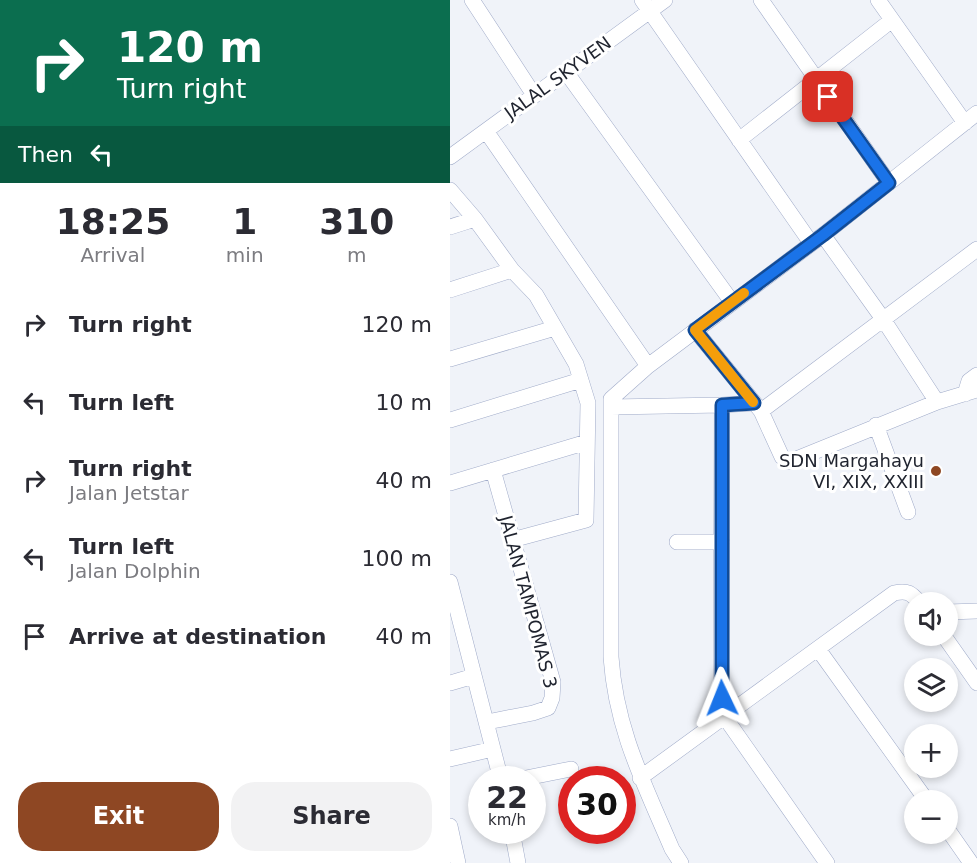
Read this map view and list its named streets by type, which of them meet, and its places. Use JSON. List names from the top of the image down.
{
  "streets": {
    "street": ["JALAL SKYVEN", "JALAN TAMPOMAS 3"]
  },
  "places": ["SDN Margahayu VI, XIX, XXIII"],
  "page": {
    "turn": ["120 m", "Turn right"],
    "then": "Then",
    "eta": [
      "18:25",
      "Arrival",
      "1",
      "min",
      "310",
      "m"
    ],
    "list": [
      {
        "name": "Turn right",
        "value": "120 m"
      },
      {
        "name": "Turn left",
        "value": "10 m"
      },
      {
        "name": "Turn right",
        "note": "Jalan Jetstar",
        "value": "40 m"
      },
      {
        "name": "Turn left",
        "note": "Jalan Dolphin",
        "value": "100 m"
      },
      {
        "name": "Arrive at destination",
        "value": "40 m"
      }
    ],
    "map_buttons": ["+", "−"],
    "speed": "22 km/h",
    "limit": "30",
    "buttons": ["Exit", "Share"]
  }
}
